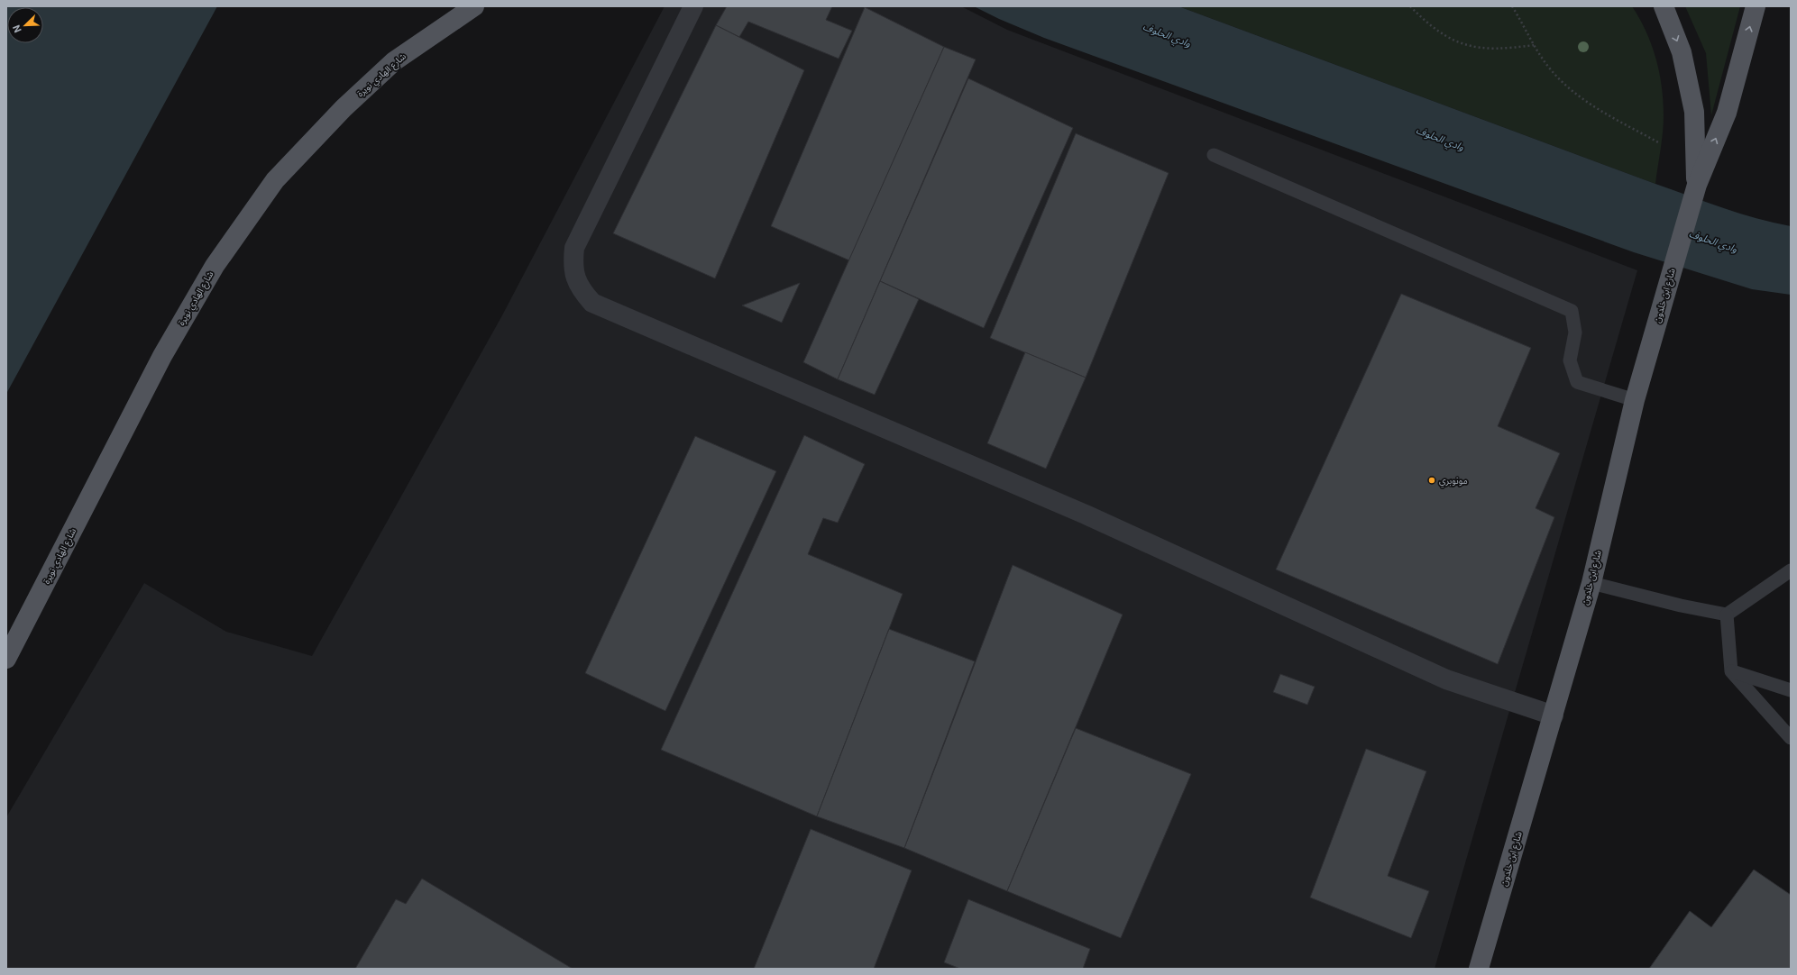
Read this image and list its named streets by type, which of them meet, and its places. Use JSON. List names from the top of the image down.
{
  "streets": {
    "main road": ["شارع الهادي نويرة", "شارع ابن خلدون"]
  },
  "water": ["وادي الحلوف"],
  "places": ["مونوبري"],
  "north": "bottom left"
}
